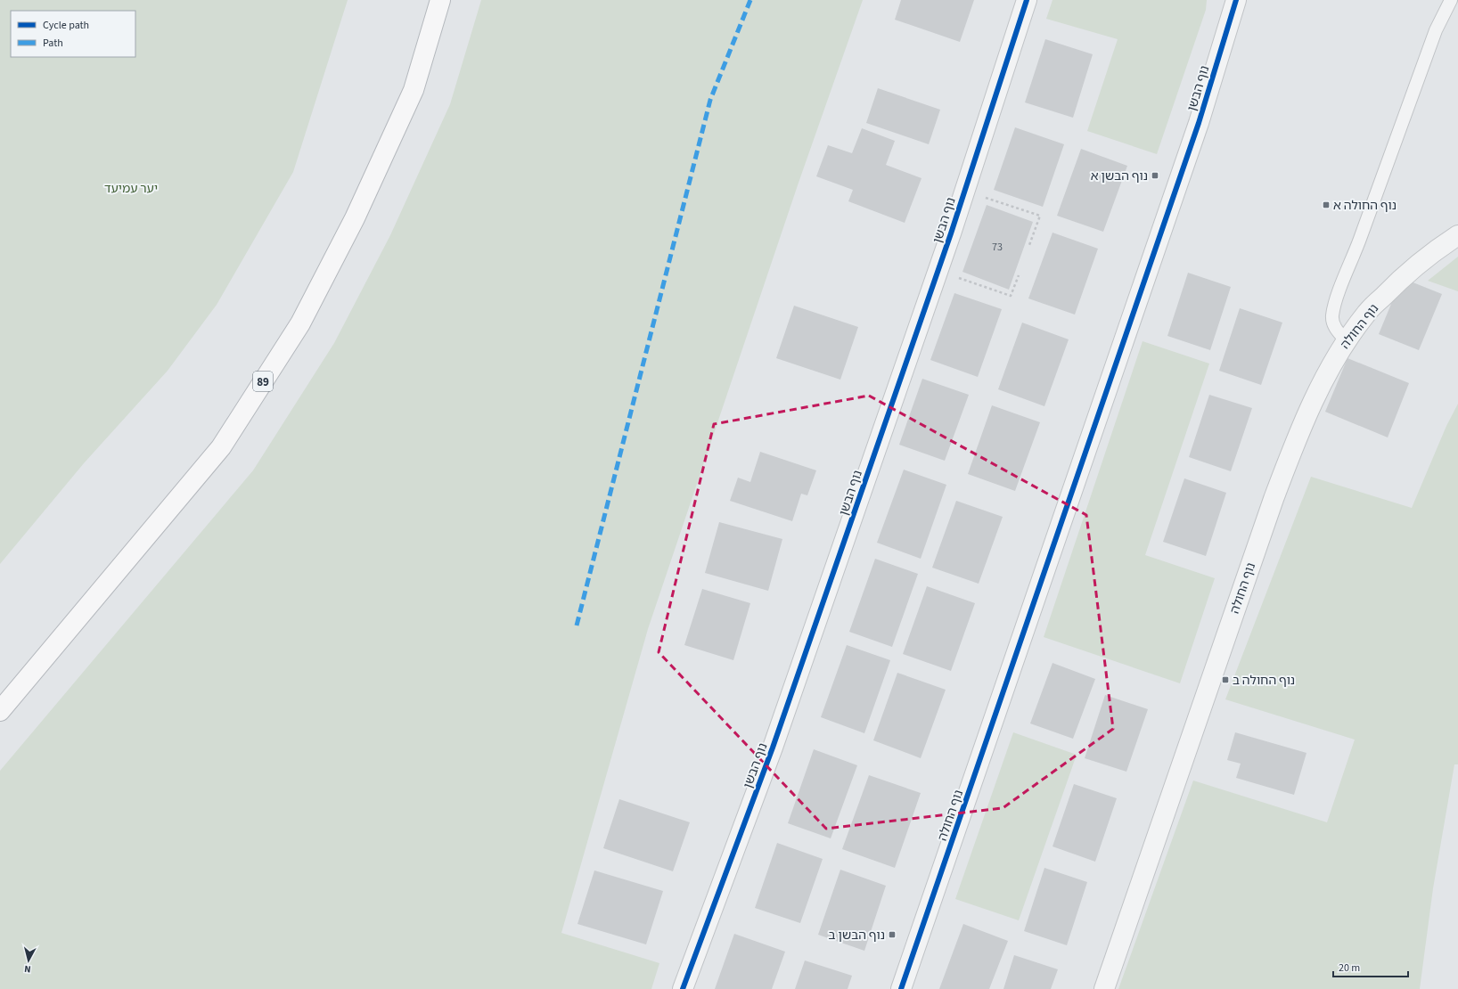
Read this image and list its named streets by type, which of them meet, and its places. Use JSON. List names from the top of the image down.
{
  "streets": {
    "highway": ["89"],
    "street": ["נוף הבשן", "נוף החולה"]
  },
  "crossings": [
    ["נוף הבשן", "נוף החולה"]
  ],
  "parks": ["יער עמיעד"],
  "places": {
    "transit": [
      "נוף הבשן א",
      "נוף החולה א",
      "נוף החולה ב",
      "נוף הבשן ב"
    ]
  },
  "house_numbers": ["73"],
  "legend": ["Cycle path", "Path"],
  "scale_bar": "20 m",
  "north": "bottom"
}
